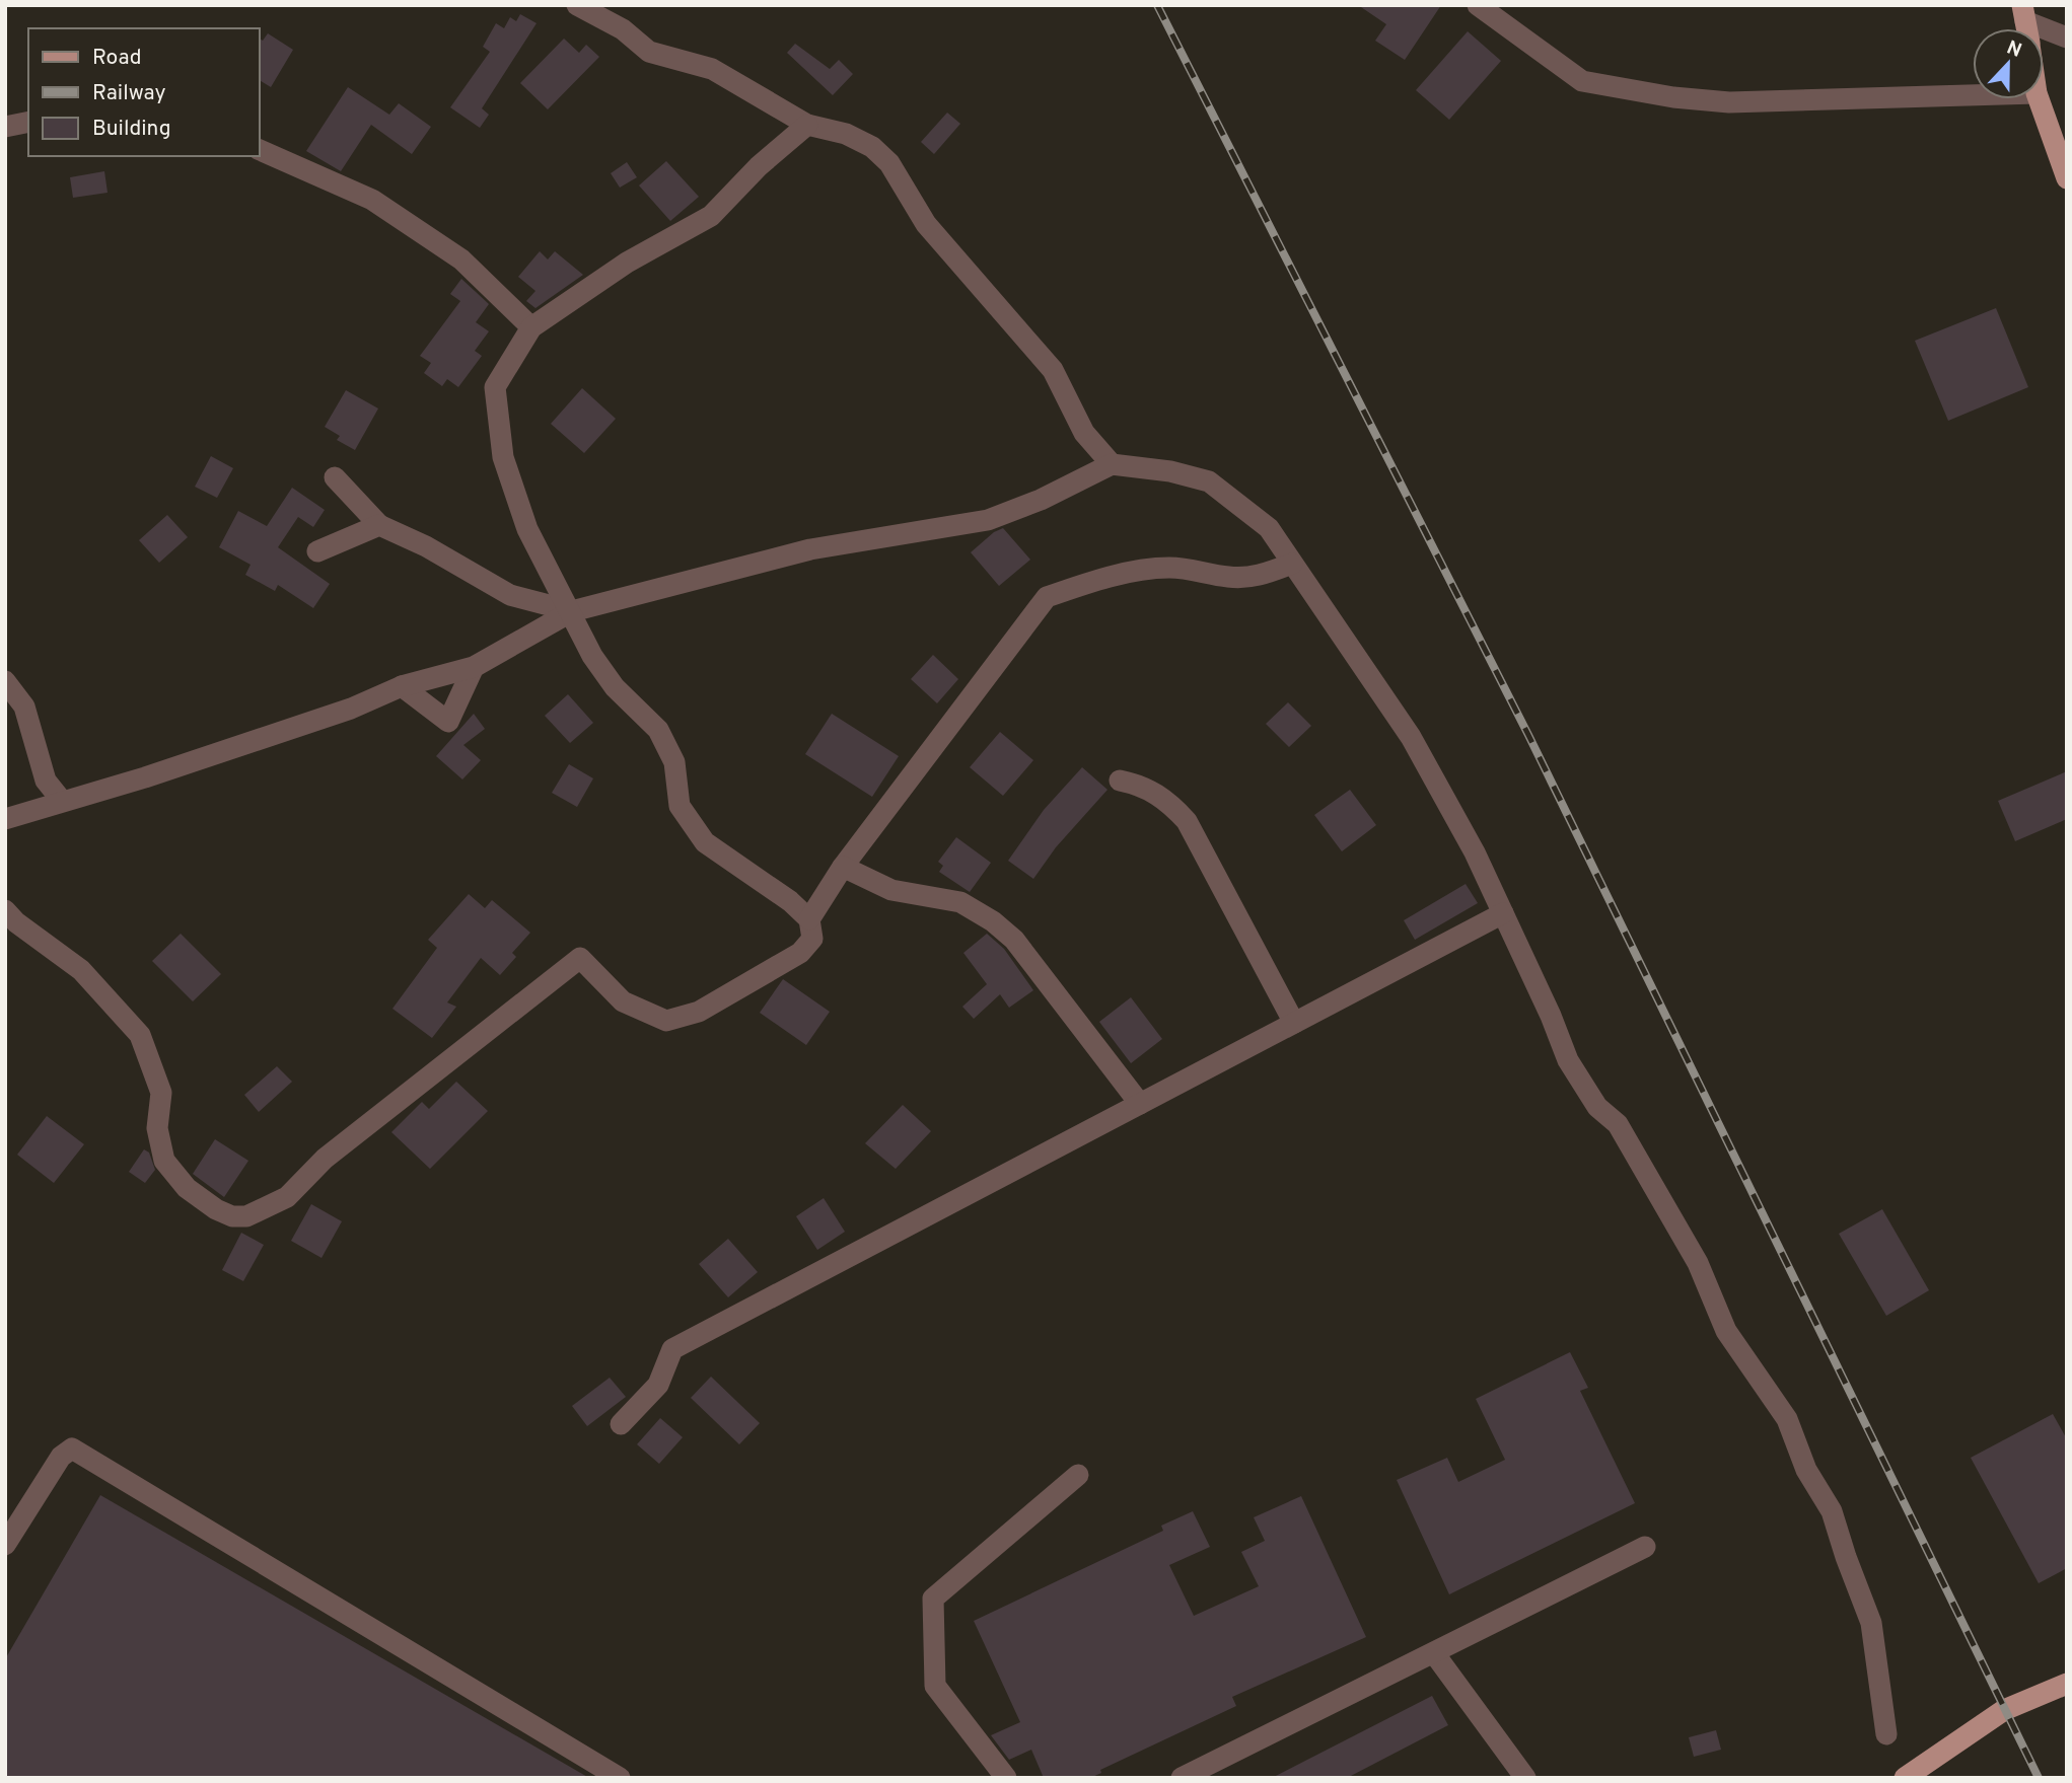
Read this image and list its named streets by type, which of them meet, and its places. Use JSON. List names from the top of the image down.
{
  "legend": ["Road", "Railway", "Building"],
  "north": "top"
}
